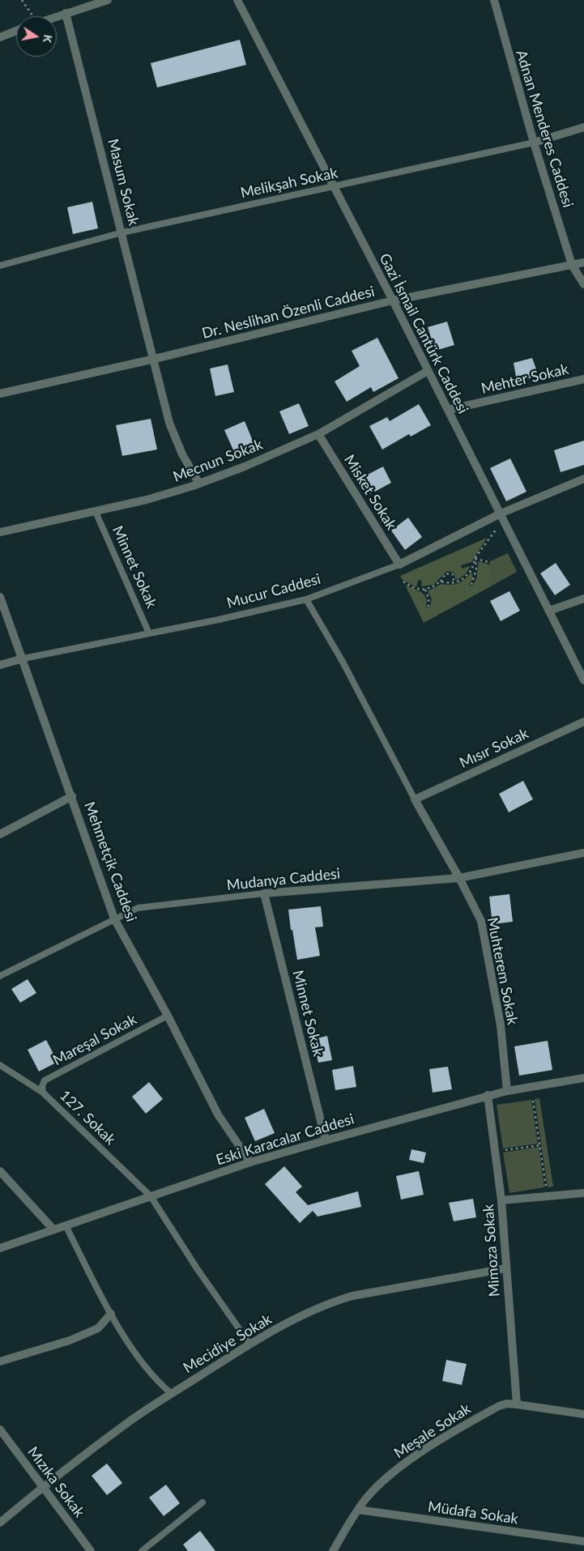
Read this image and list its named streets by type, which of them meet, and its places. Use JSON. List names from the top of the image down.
{
  "streets": {
    "street": [
      "Adnan Menderes Caddesi",
      "Masum Sokak",
      "Melikşah Sokak",
      "Dr. Neslihan Özenli Caddesi",
      "Gazi İsmail Cantürk Caddesi",
      "Mehter Sokak",
      "Mecnun Sokak",
      "Misket Sokak",
      "Minnet Sokak",
      "Mucur Caddesi",
      "Mısır Sokak",
      "Mehmetçik Caddesi",
      "Mudanya Caddesi",
      "Muhterem Sokak",
      "Eski Karacalar Caddesi",
      "Mimoza Sokak",
      "Mecidiye Sokak",
      "Meşale Sokak",
      "Mızıka Sokak",
      "Müdafa Sokak"
    ],
    "lane": ["Mareşal Sokak", "127. Sokak"]
  },
  "crossings": [
    ["Adnan Menderes Caddesi", "Melikşah Sokak"],
    ["Adnan Menderes Caddesi", "Dr. Neslihan Özenli Caddesi"],
    ["Masum Sokak", "Melikşah Sokak"],
    ["Masum Sokak", "Dr. Neslihan Özenli Caddesi"],
    ["Masum Sokak", "Mecnun Sokak"],
    ["Melikşah Sokak", "Gazi İsmail Cantürk Caddesi"],
    ["Dr. Neslihan Özenli Caddesi", "Gazi İsmail Cantürk Caddesi"],
    ["Gazi İsmail Cantürk Caddesi", "Mehter Sokak"],
    ["Gazi İsmail Cantürk Caddesi", "Mecnun Sokak"],
    ["Gazi İsmail Cantürk Caddesi", "Mucur Caddesi"],
    ["Mecnun Sokak", "Misket Sokak"],
    ["Mecnun Sokak", "Minnet Sokak"],
    ["Misket Sokak", "Mucur Caddesi"],
    ["Minnet Sokak", "Mucur Caddesi"],
    ["Minnet Sokak", "Mudanya Caddesi"],
    ["Minnet Sokak", "Eski Karacalar Caddesi"],
    ["Mucur Caddesi", "Mehmetçik Caddesi"],
    ["Mısır Sokak", "Muhterem Sokak"],
    ["Mehmetçik Caddesi", "Mudanya Caddesi"],
    ["Mehmetçik Caddesi", "Mareşal Sokak"],
    ["Mehmetçik Caddesi", "Eski Karacalar Caddesi"],
    ["Mudanya Caddesi", "Muhterem Sokak"],
    ["Muhterem Sokak", "Eski Karacalar Caddesi"],
    ["Mareşal Sokak", "127. Sokak"],
    ["127. Sokak", "Eski Karacalar Caddesi"],
    ["127. Sokak", "Mecidiye Sokak"],
    ["Eski Karacalar Caddesi", "Mimoza Sokak"],
    ["Mimoza Sokak", "Mecidiye Sokak"],
    ["Mimoza Sokak", "Meşale Sokak"],
    ["Mecidiye Sokak", "Mızıka Sokak"],
    ["Meşale Sokak", "Müdafa Sokak"]
  ],
  "north": "right"
}
